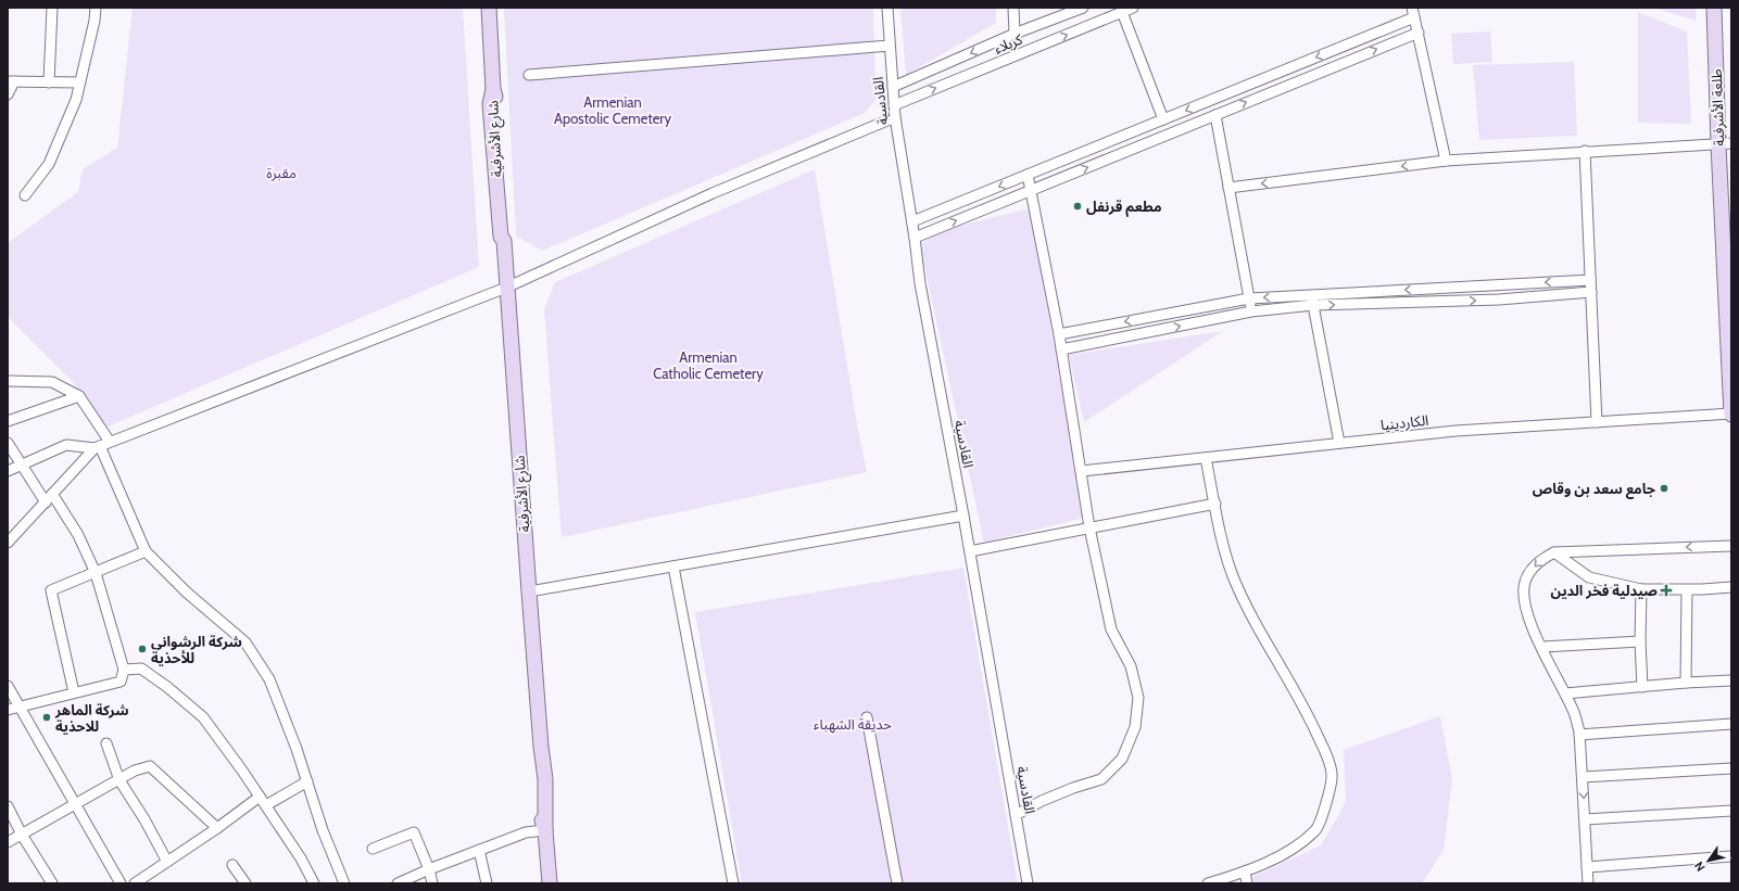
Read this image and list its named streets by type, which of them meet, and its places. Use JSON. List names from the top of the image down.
{
  "streets": {
    "street": [
      "كربلاء",
      "القادسية",
      "طلعة الأشرفية",
      "شارع الأشرفية",
      "الكاردينيا"
    ]
  },
  "crossings": [
    ["كربلاء", "القادسية"],
    ["طلعة الأشرفية", "الكاردينيا"]
  ],
  "parks": [
    "Armenian Apostolic Cemetery",
    "مقبرة",
    "Armenian Catholic Cemetery",
    "حديقة الشهباء"
  ],
  "places": {
    "other": [
      "مطعم قرنفل",
      "جامع سعد بن وقاص",
      "شركة الرشواني للأحذية",
      "شركة الماهر للاحذية"
    ],
    "health": ["صيدلية فخر الدين"]
  },
  "north": "bottom left"
}
